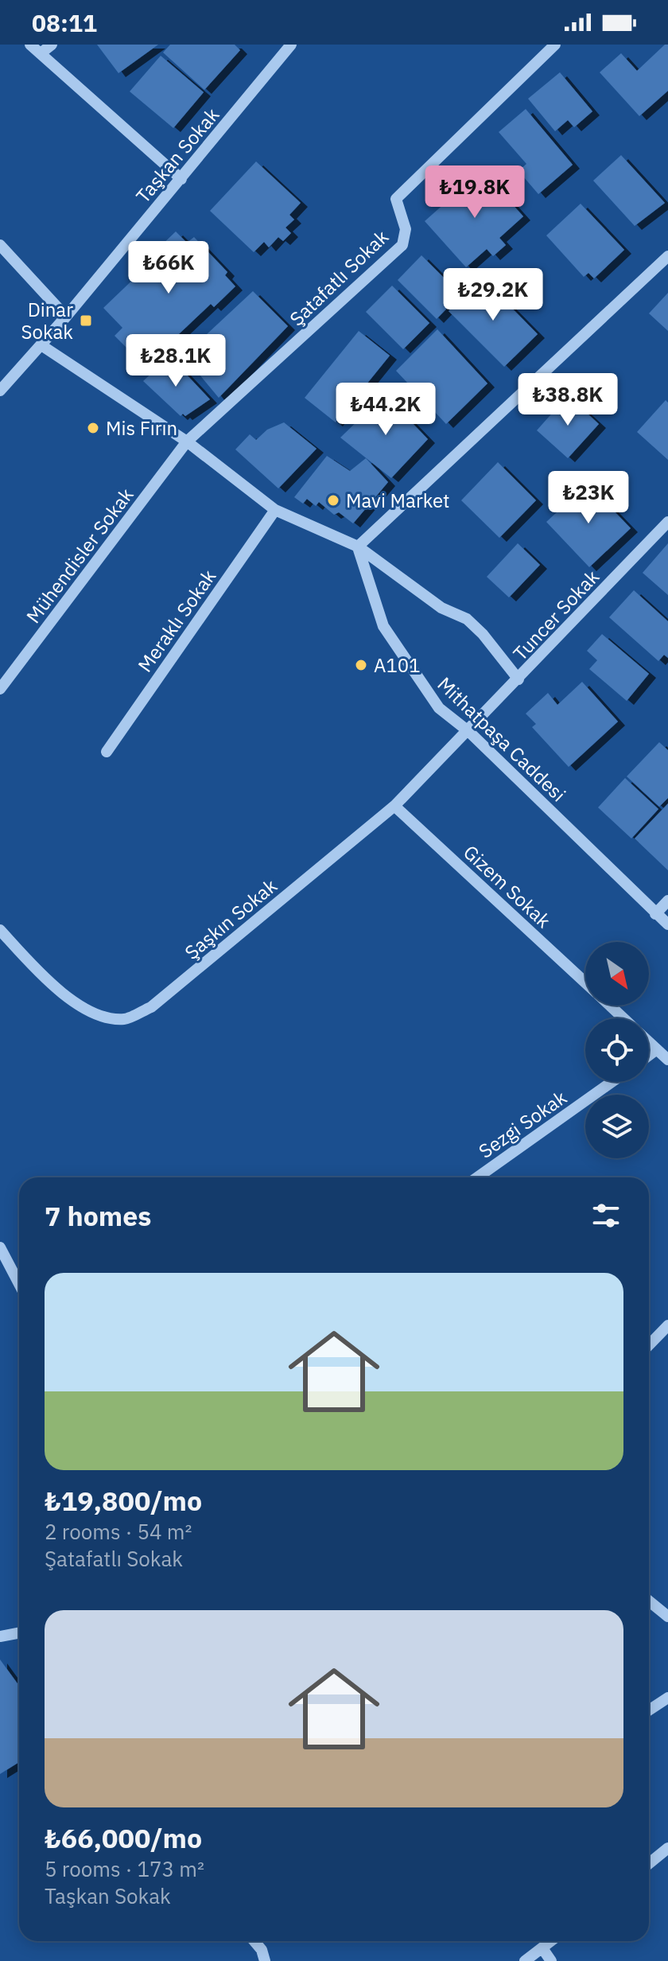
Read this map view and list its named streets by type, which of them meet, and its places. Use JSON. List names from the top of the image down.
{
  "streets": {
    "street": [
      "Taşkan Sokak",
      "Şatafatlı Sokak",
      "Mühendisler Sokak",
      "Tuncer Sokak",
      "Meraklı Sokak",
      "Mithatpaşa Caddesi",
      "Gizem Sokak",
      "Şaşkın Sokak",
      "Sezgi Sokak"
    ]
  },
  "crossings": [
    ["Şatafatlı Sokak", "Mühendisler Sokak"],
    ["Tuncer Sokak", "Mithatpaşa Caddesi"],
    ["Tuncer Sokak", "Şaşkın Sokak"],
    ["Mithatpaşa Caddesi", "Şaşkın Sokak"],
    ["Gizem Sokak", "Şaşkın Sokak"]
  ],
  "places": {
    "transit": ["Di̇nar Sokak"],
    "other": ["Mis Fırın", "Mavi Market", "A101"]
  },
  "north": "bottom right",
  "page": {
    "status": "08:11",
    "price": [
      "₺19.8K",
      "₺66K",
      "₺29.2K",
      "₺28.1K",
      "₺38.8K",
      "₺44.2K",
      "₺23K"
    ],
    "heading": "7 homes",
    "list": [
      {
        "name": "₺19,800/mo",
        "note": "2 rooms · 54 m² · Şatafatlı Sokak"
      },
      {
        "name": "₺66,000/mo",
        "note": "5 rooms · 173 m² · Taşkan Sokak"
      }
    ]
  }
}
